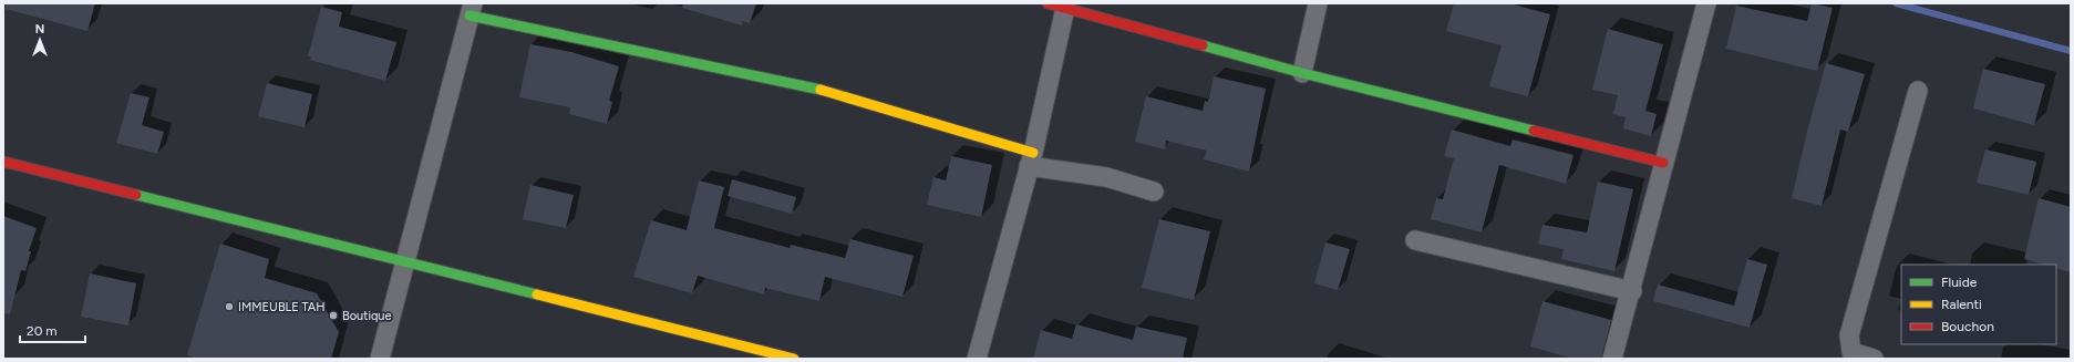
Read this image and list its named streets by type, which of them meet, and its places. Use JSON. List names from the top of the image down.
{
  "places": ["IMMEUBLE TAH", "Boutique"],
  "legend": ["Fluide", "Ralenti", "Bouchon"],
  "scale_bar": "20 m",
  "north": "top"
}
